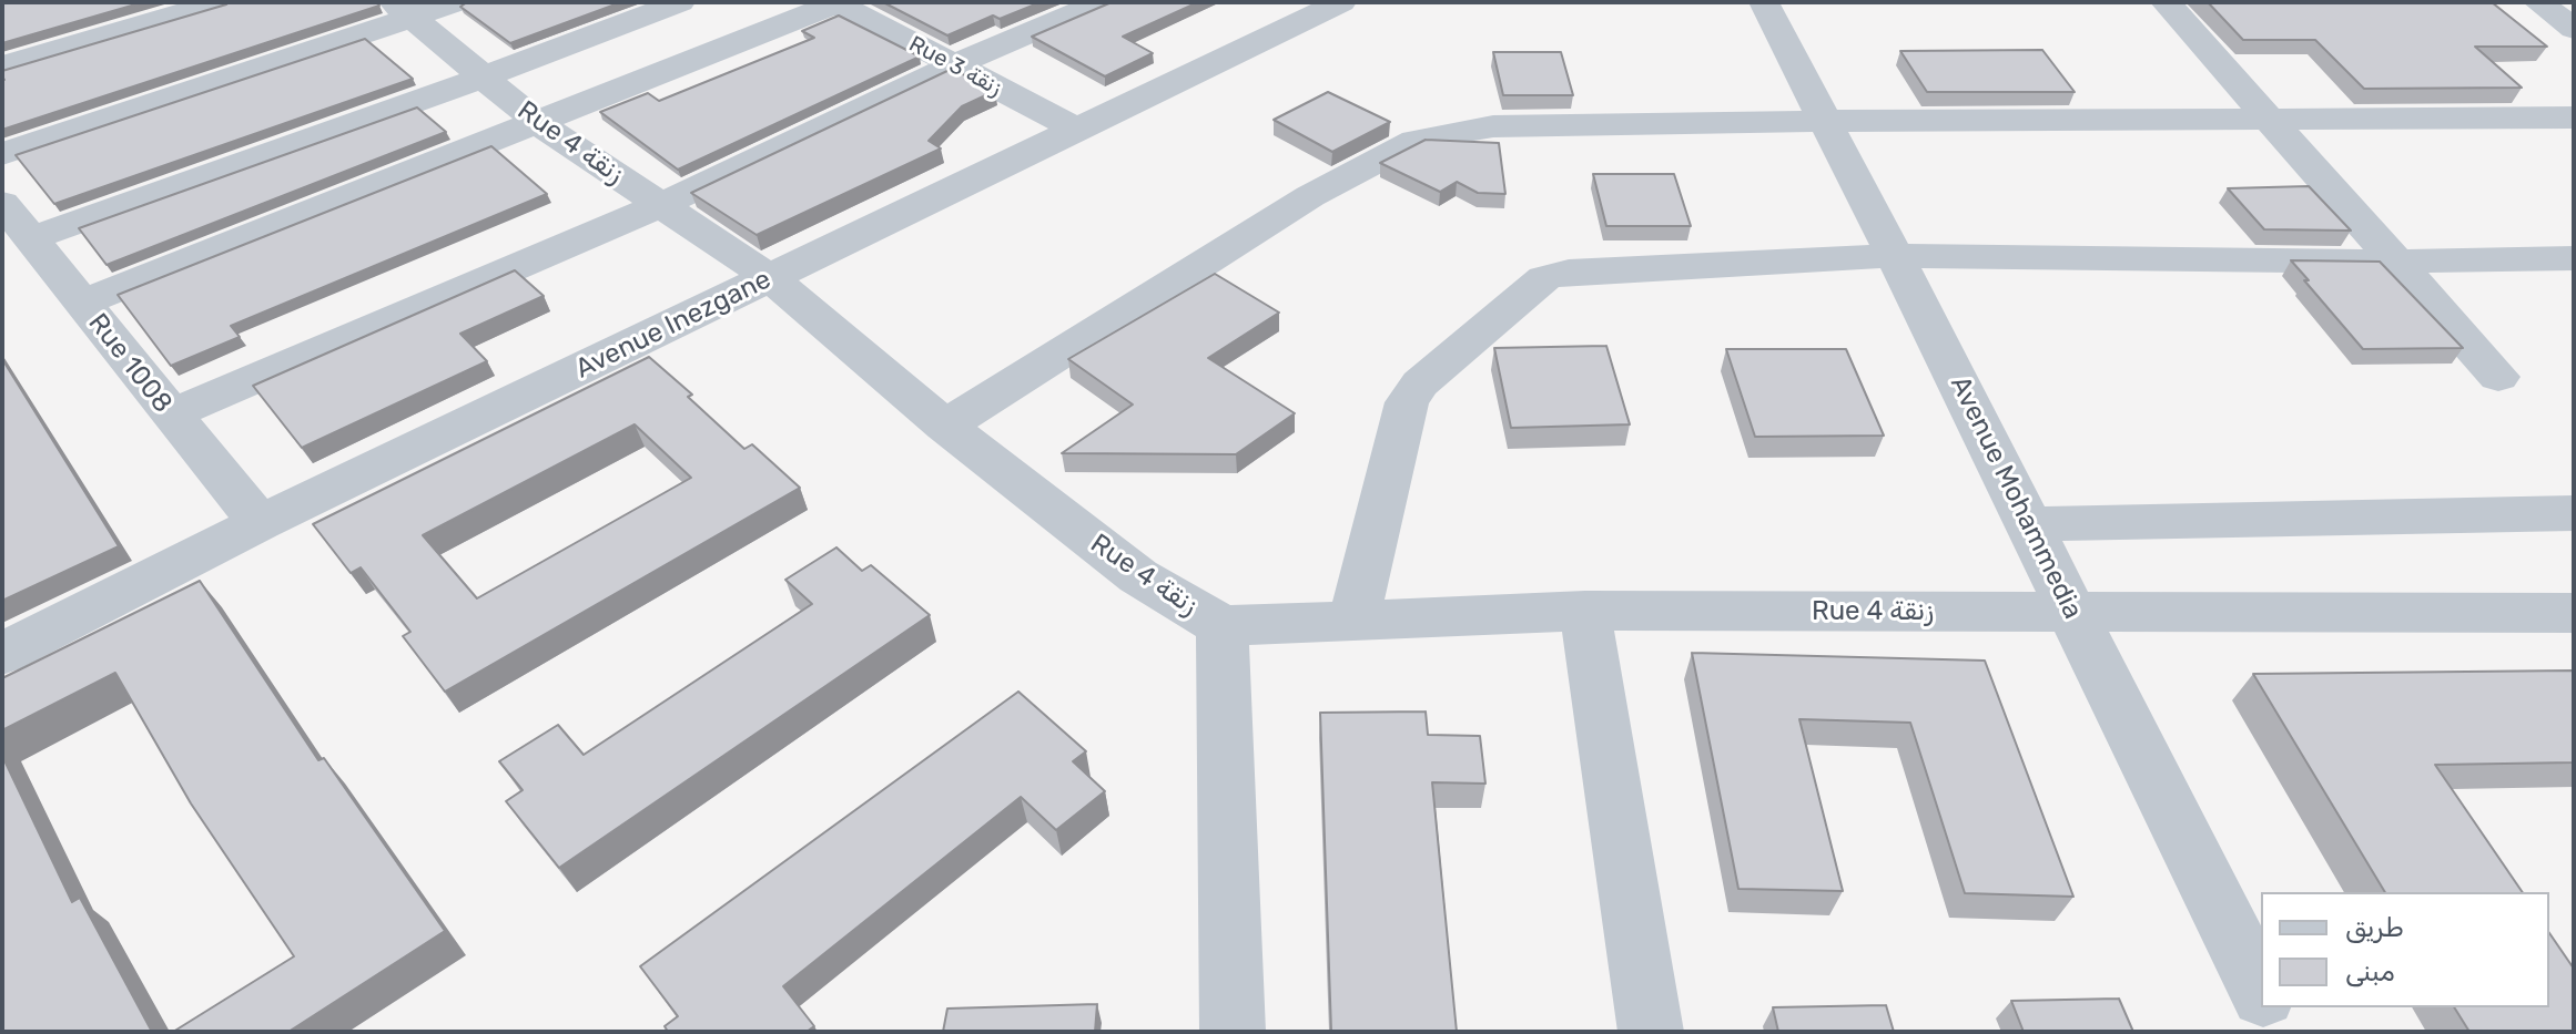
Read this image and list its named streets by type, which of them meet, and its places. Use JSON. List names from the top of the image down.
{
  "streets": {
    "street": [
      "Rue 3 زنقة",
      "Rue 4 زنقة",
      "Avenue Inezgane",
      "Rue 1008",
      "Avenue Mohammedia"
    ]
  },
  "crossings": [
    ["Rue 3 زنقة", "Avenue Inezgane"],
    ["Rue 4 زنقة", "Avenue Inezgane"],
    ["Rue 4 زنقة", "Avenue Mohammedia"],
    ["Avenue Inezgane", "Rue 1008"]
  ],
  "legend": ["طريق", "مبنى"]
}
